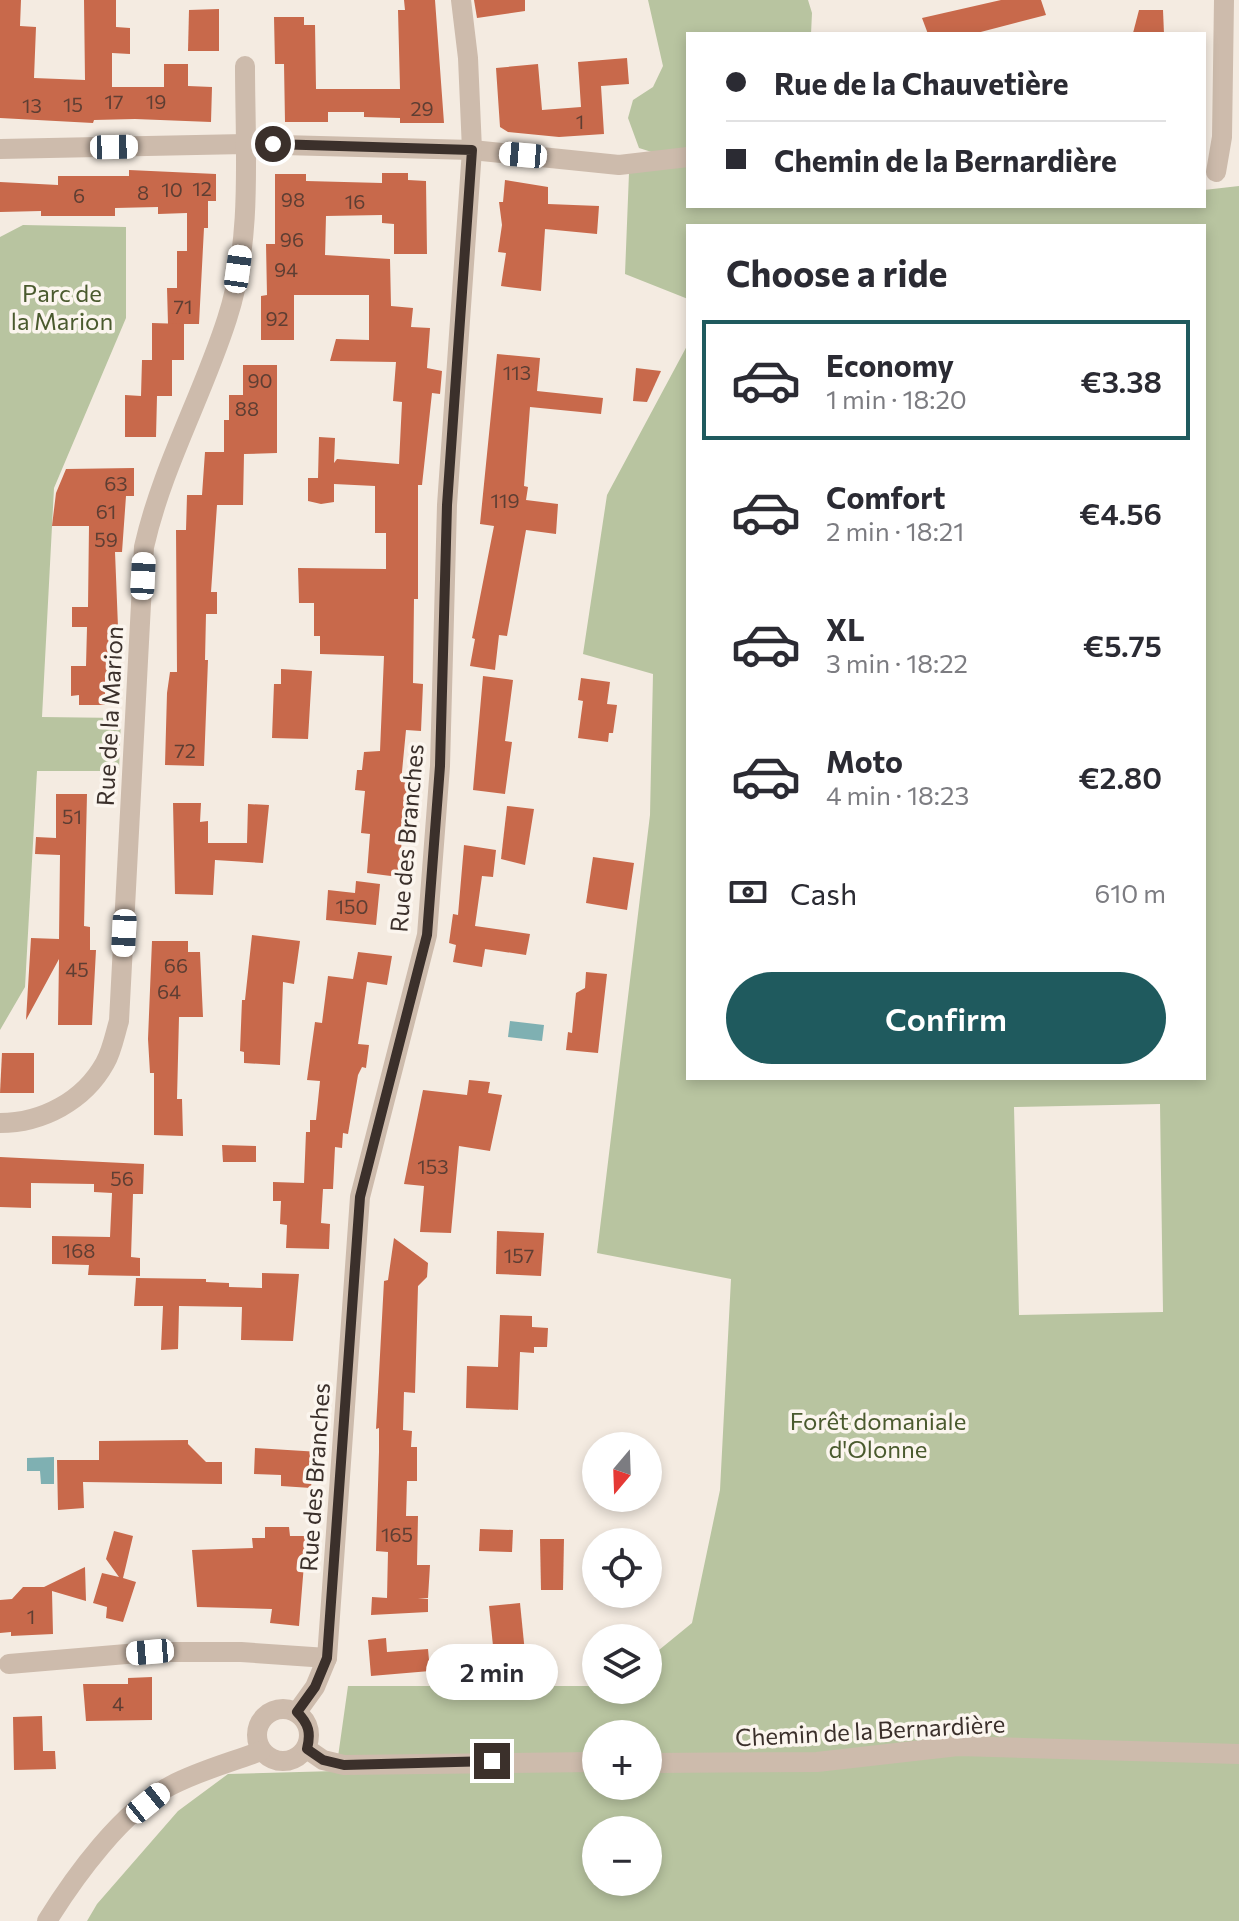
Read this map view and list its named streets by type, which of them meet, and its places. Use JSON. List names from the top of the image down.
{
  "streets": {
    "street": ["Rue de la Marion", "Rue des Branches", "Chemin de la Bernardière"]
  },
  "parks": ["Parc de la Marion", "Forêt domaniale d'Olonne"],
  "house_numbers": [
    "17",
    "19",
    "15",
    "13",
    "29",
    "1",
    "12",
    "10",
    "8",
    "6",
    "98",
    "16",
    "96",
    "94",
    "71",
    "92",
    "113",
    "90",
    "88",
    "63",
    "119",
    "61",
    "59",
    "72",
    "51",
    "150",
    "66",
    "45",
    "64",
    "153",
    "56",
    "168",
    "157",
    "165",
    "1",
    "4"
  ],
  "north": "bottom",
  "page": {
    "banner": ["Rue de la Chauvetière", "Chemin de la Bernardière"],
    "heading": "Choose a ride",
    "list": [
      {
        "name": "Economy",
        "note": "1 min · 18:20",
        "value": "€3.38"
      },
      {
        "name": "Comfort",
        "note": "2 min · 18:21",
        "value": "€4.56"
      },
      {
        "name": "XL",
        "note": "3 min · 18:22",
        "value": "€5.75"
      },
      {
        "name": "Moto",
        "note": "4 min · 18:23",
        "value": "€2.80"
      }
    ],
    "pay": ["Cash", "610 m"],
    "buttons": "Confirm",
    "map_buttons": ["+", "−"],
    "bubble": "2 min"
  }
}
